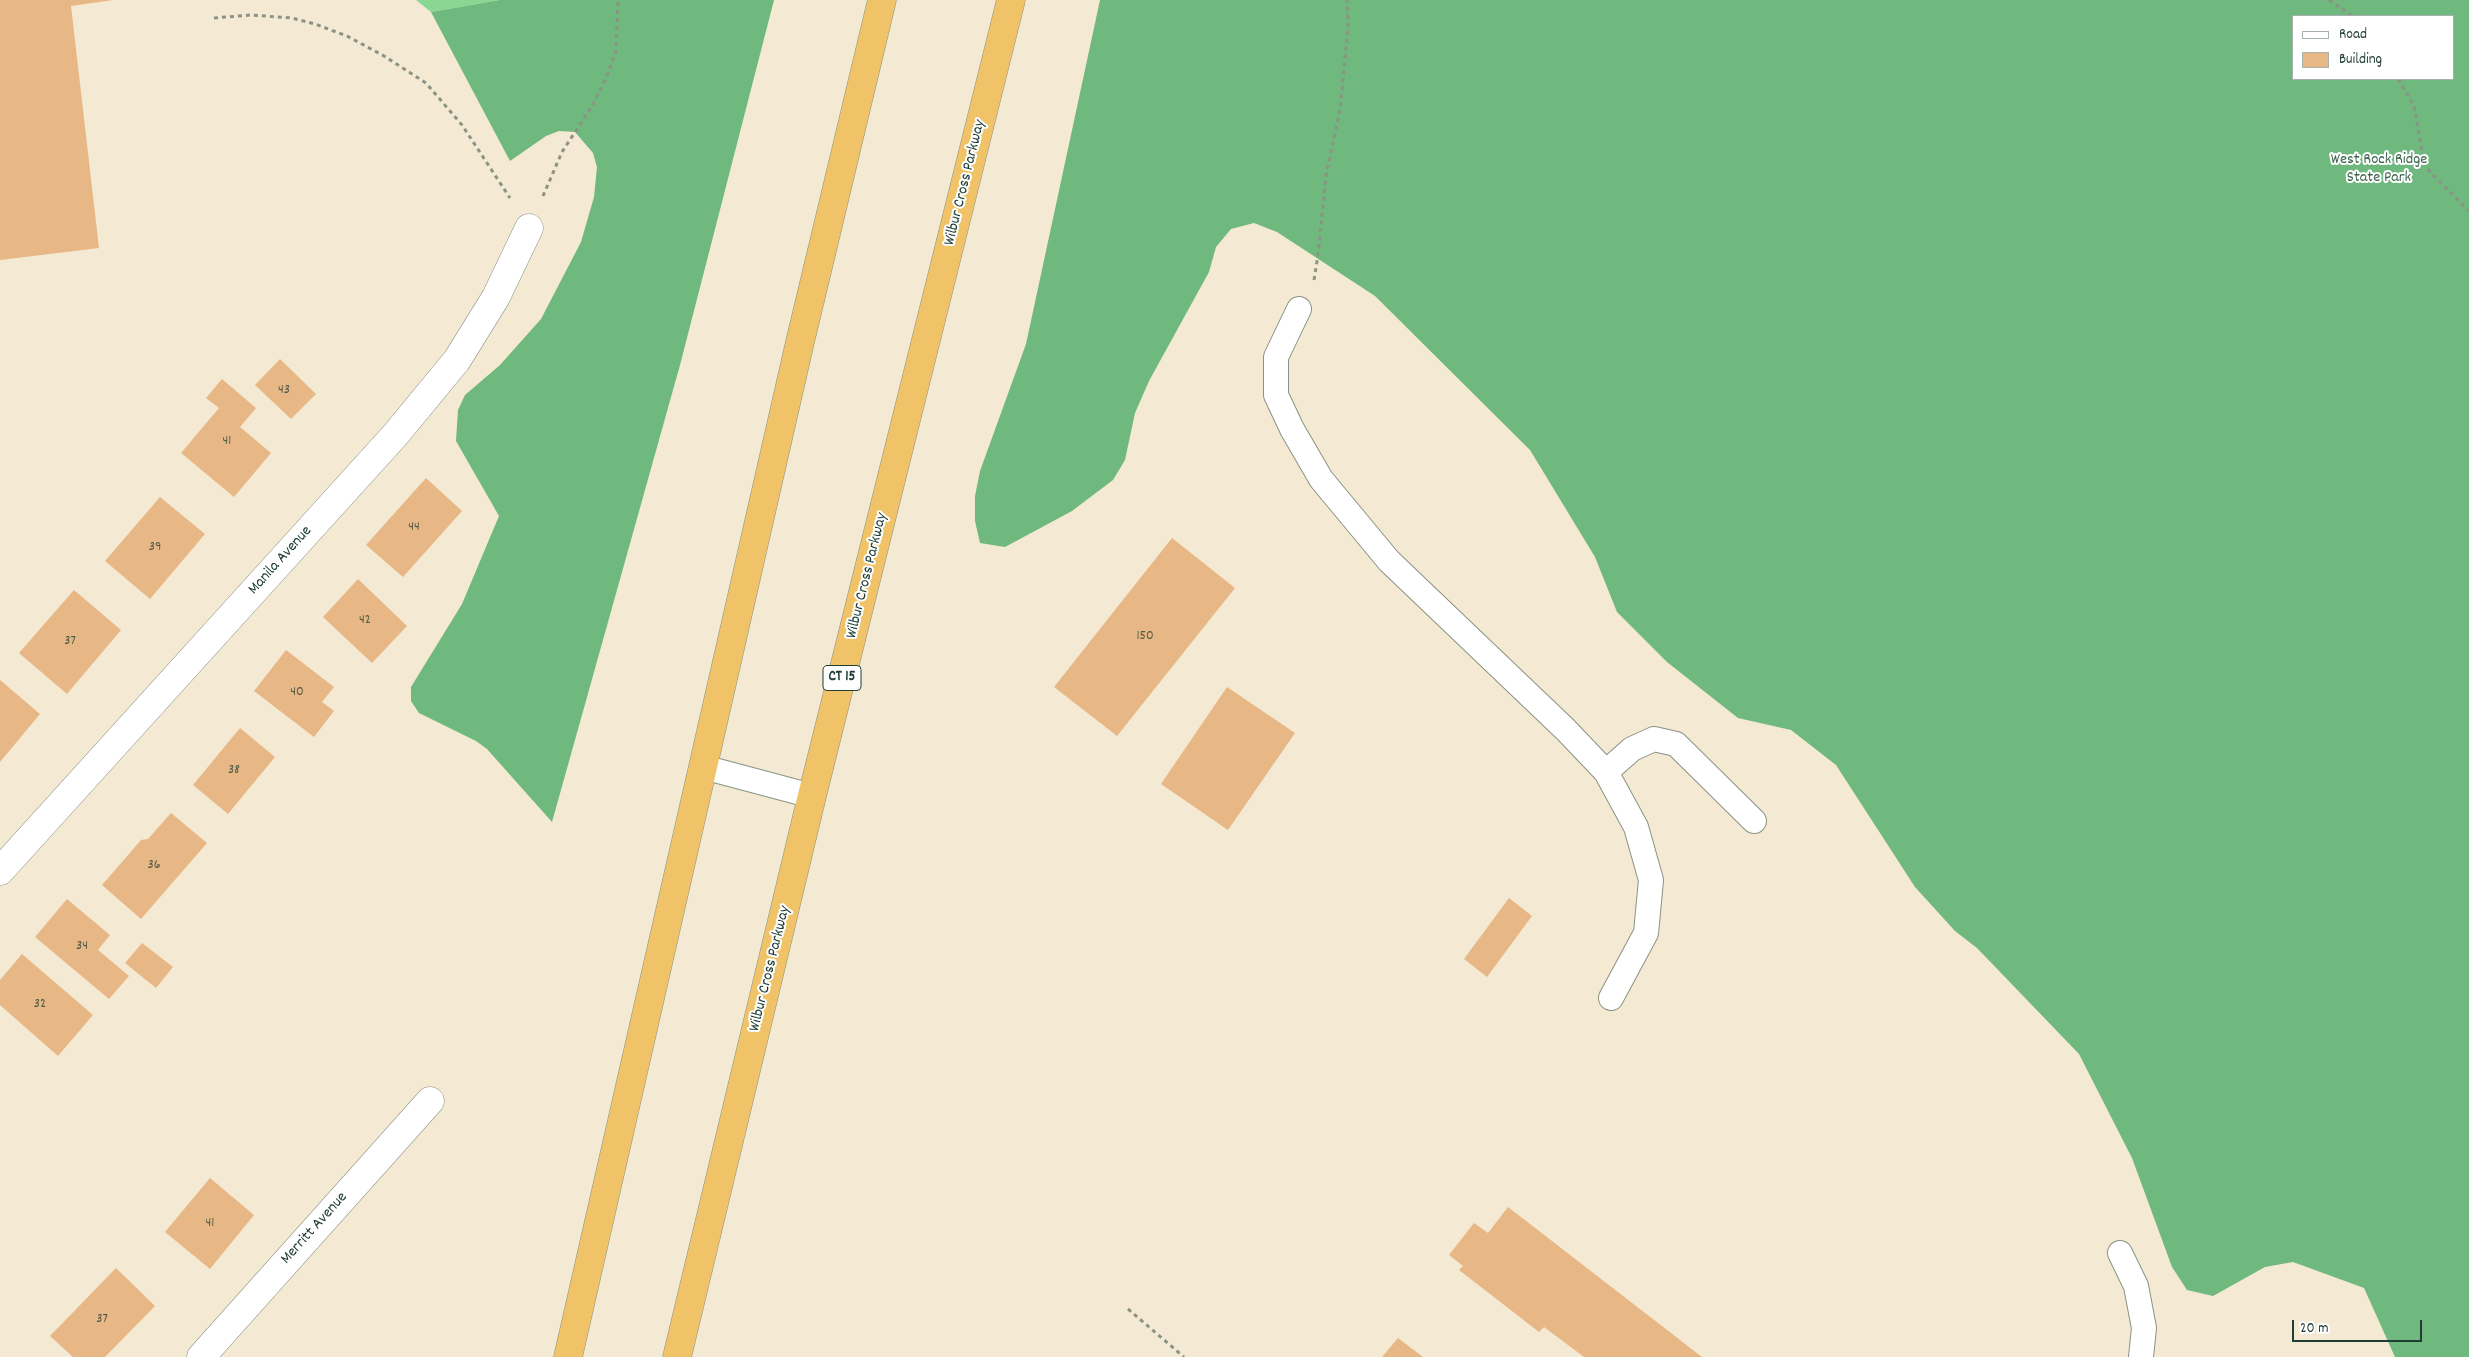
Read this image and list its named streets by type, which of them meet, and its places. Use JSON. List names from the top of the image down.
{
  "streets": {
    "highway": ["Wilbur Cross Parkway", "CT 15"],
    "street": ["Manila Avenue", "Merritt Avenue"]
  },
  "parks": ["West Rock Ridge State Park"],
  "house_numbers": [
    "43",
    "41",
    "44",
    "39",
    "42",
    "150",
    "37",
    "40",
    "38",
    "36",
    "34",
    "32",
    "41",
    "37"
  ],
  "legend": ["Road", "Building"],
  "scale_bar": "20 m"
}
